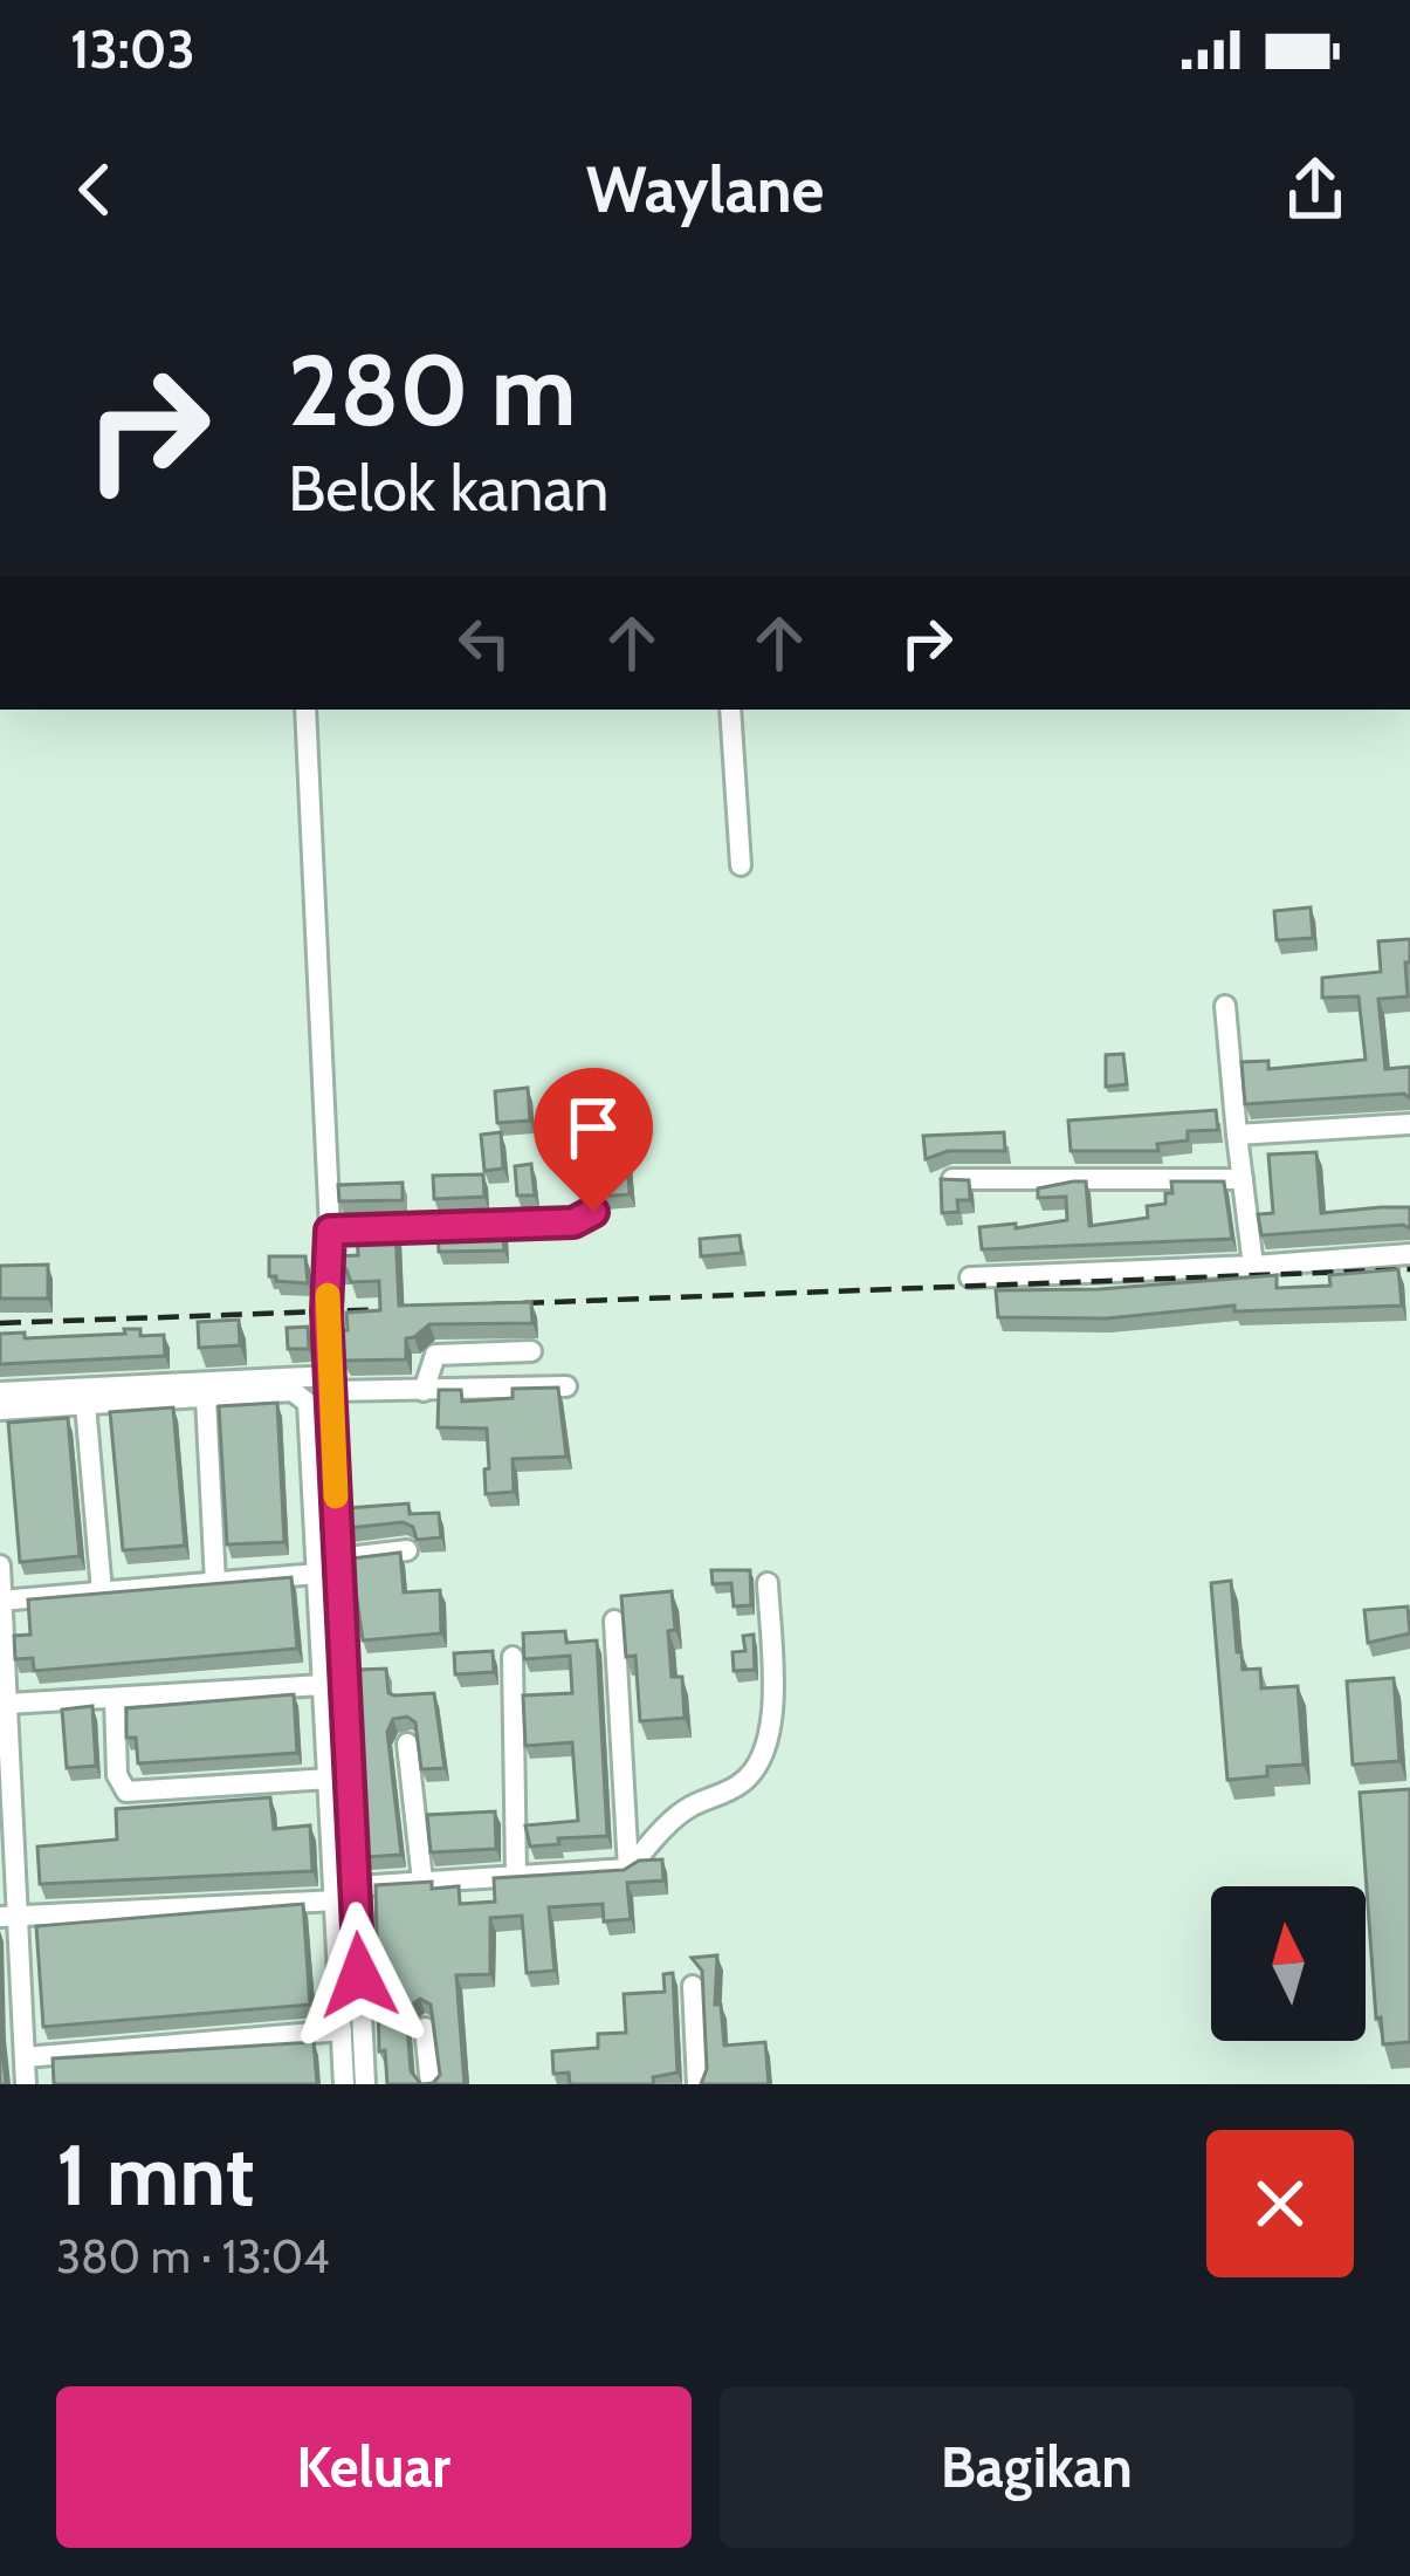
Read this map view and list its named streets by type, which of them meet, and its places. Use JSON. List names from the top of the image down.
{
  "north": "top",
  "page": {
    "status": "13:03",
    "header": "Waylane",
    "turn": ["280 m", "Belok kanan"],
    "heading": ["1 mnt", "380 m · 13:04"],
    "buttons": ["Keluar", "Bagikan"]
  }
}
